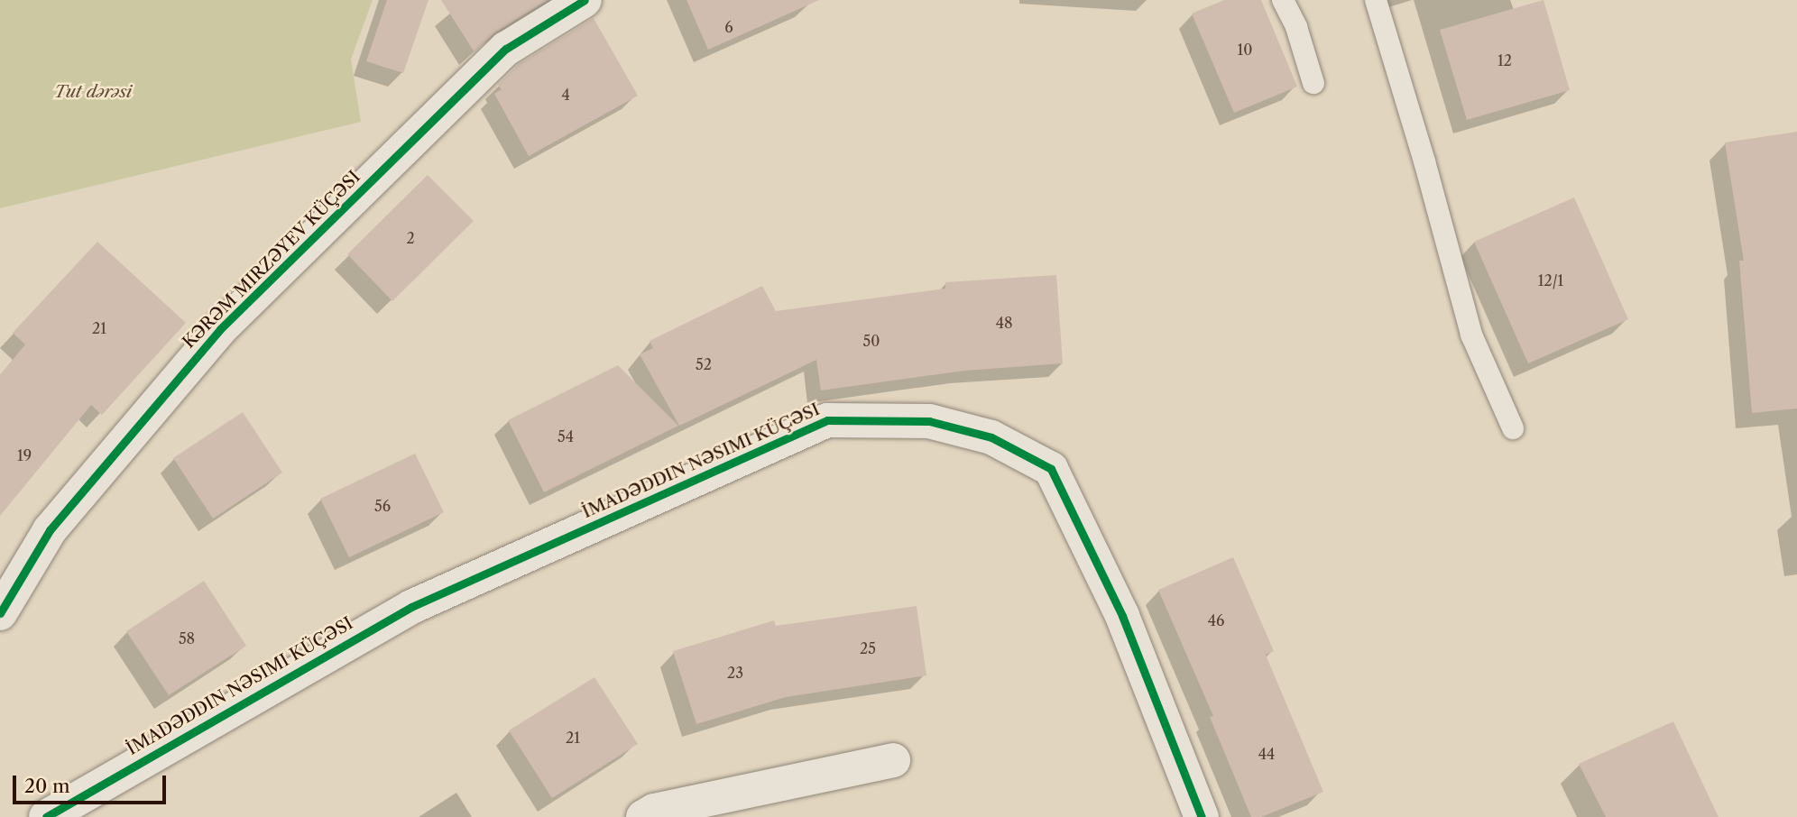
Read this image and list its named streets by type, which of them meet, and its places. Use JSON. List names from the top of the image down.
{
  "streets": {
    "street": ["KƏRƏM MIRZƏYEV KÜÇƏSI", "İMADƏDDIN NƏSIMI KÜÇƏSI"]
  },
  "parks": ["Tut dərəsi"],
  "house_numbers": [
    "6",
    "10",
    "12",
    "4",
    "2",
    "12/1",
    "48",
    "21",
    "50",
    "52",
    "54",
    "19",
    "56",
    "46",
    "58",
    "25",
    "23",
    "21",
    "44"
  ],
  "scale_bar": "20 m"
}
